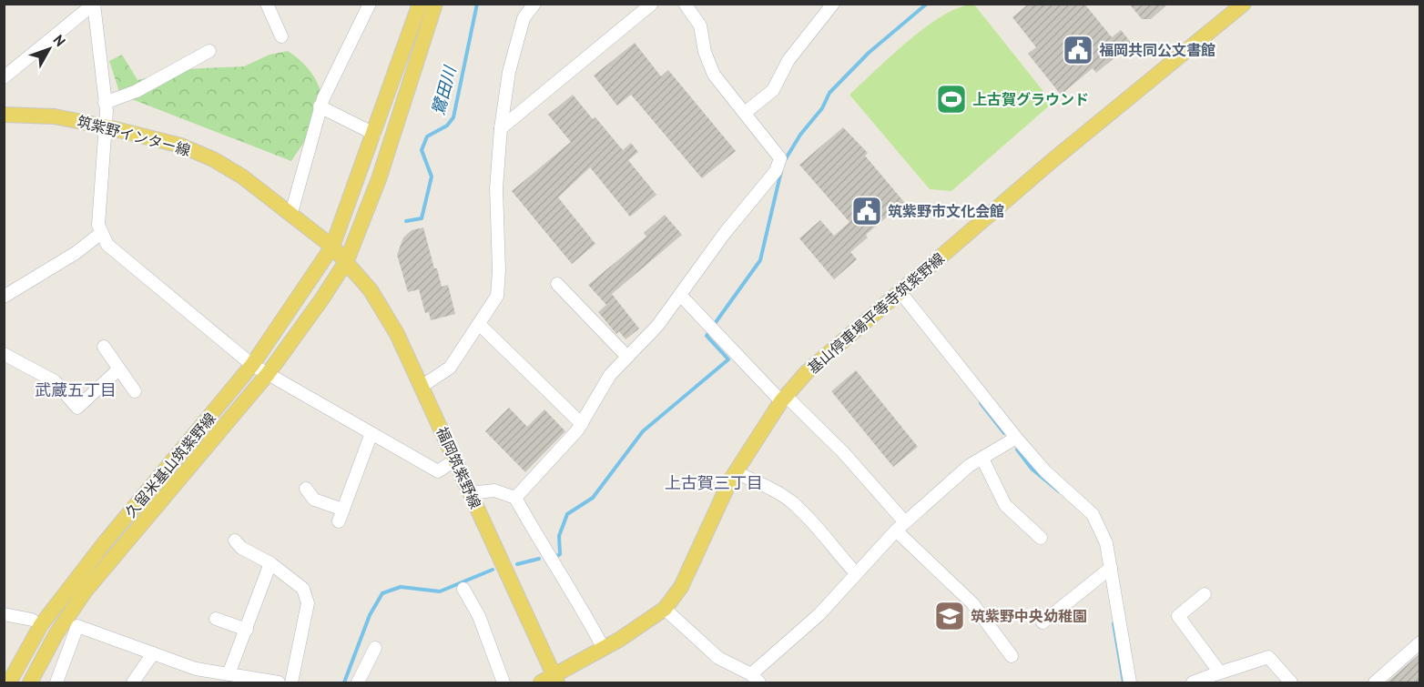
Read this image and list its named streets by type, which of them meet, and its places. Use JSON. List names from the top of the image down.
{
  "streets": {
    "main road": [
      "筑紫野インター線",
      "基山停車場平等寺筑紫野線",
      "久留米基山筑紫野線",
      "福岡筑紫野線"
    ]
  },
  "crossings": [
    ["筑紫野インター線", "久留米基山筑紫野線"],
    ["筑紫野インター線", "福岡筑紫野線"],
    ["基山停車場平等寺筑紫野線", "福岡筑紫野線"],
    ["久留米基山筑紫野線", "福岡筑紫野線"]
  ],
  "districts": ["武蔵五丁目", "上古賀三丁目"],
  "water": ["鷺田川"],
  "places": {
    "public building": ["福岡共同公文書館", "筑紫野市文化会館"],
    "sports": ["上古賀グラウンド"],
    "school or university": ["筑紫野中央幼稚園"]
  },
  "north": "top right"
}
